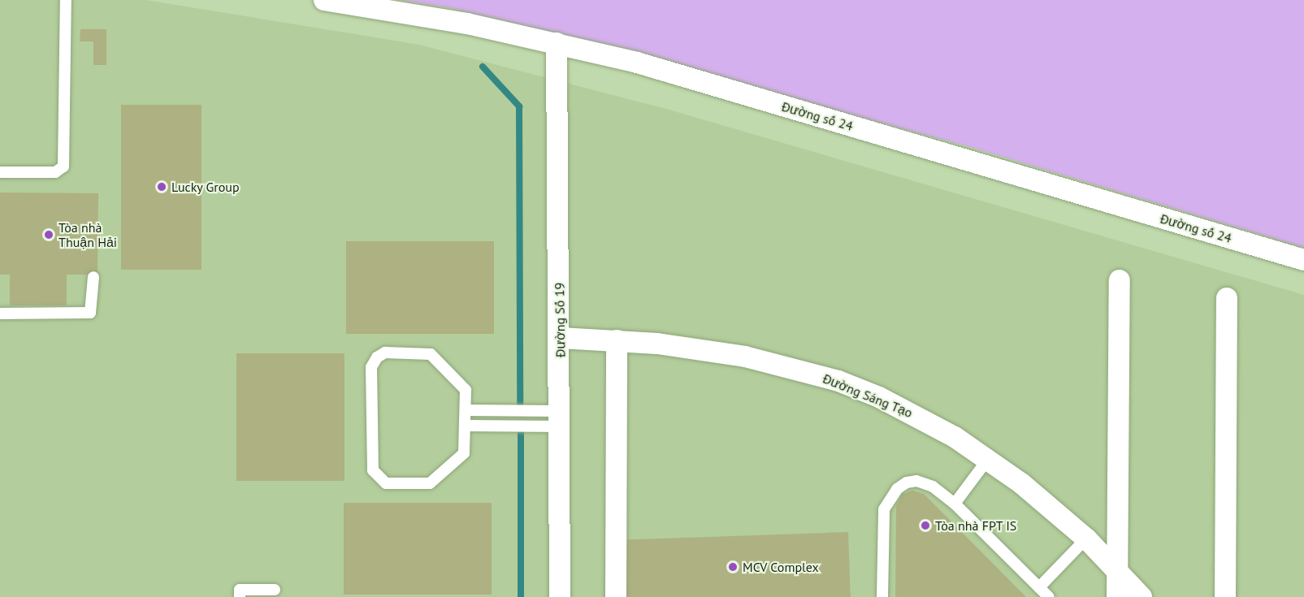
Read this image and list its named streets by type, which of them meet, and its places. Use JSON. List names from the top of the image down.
{
  "streets": {
    "street": ["Đường số 24", "Đường Số 19", "Đường Sáng Tạo"]
  },
  "crossings": [
    ["Đường số 24", "Đường Số 19"],
    ["Đường Số 19", "Đường Sáng Tạo"]
  ],
  "places": [
    "Lucky Group",
    "Tòa nhà Thuận Hải",
    "Tòa nhà FPT IS",
    "MCV Complex"
  ]
}
